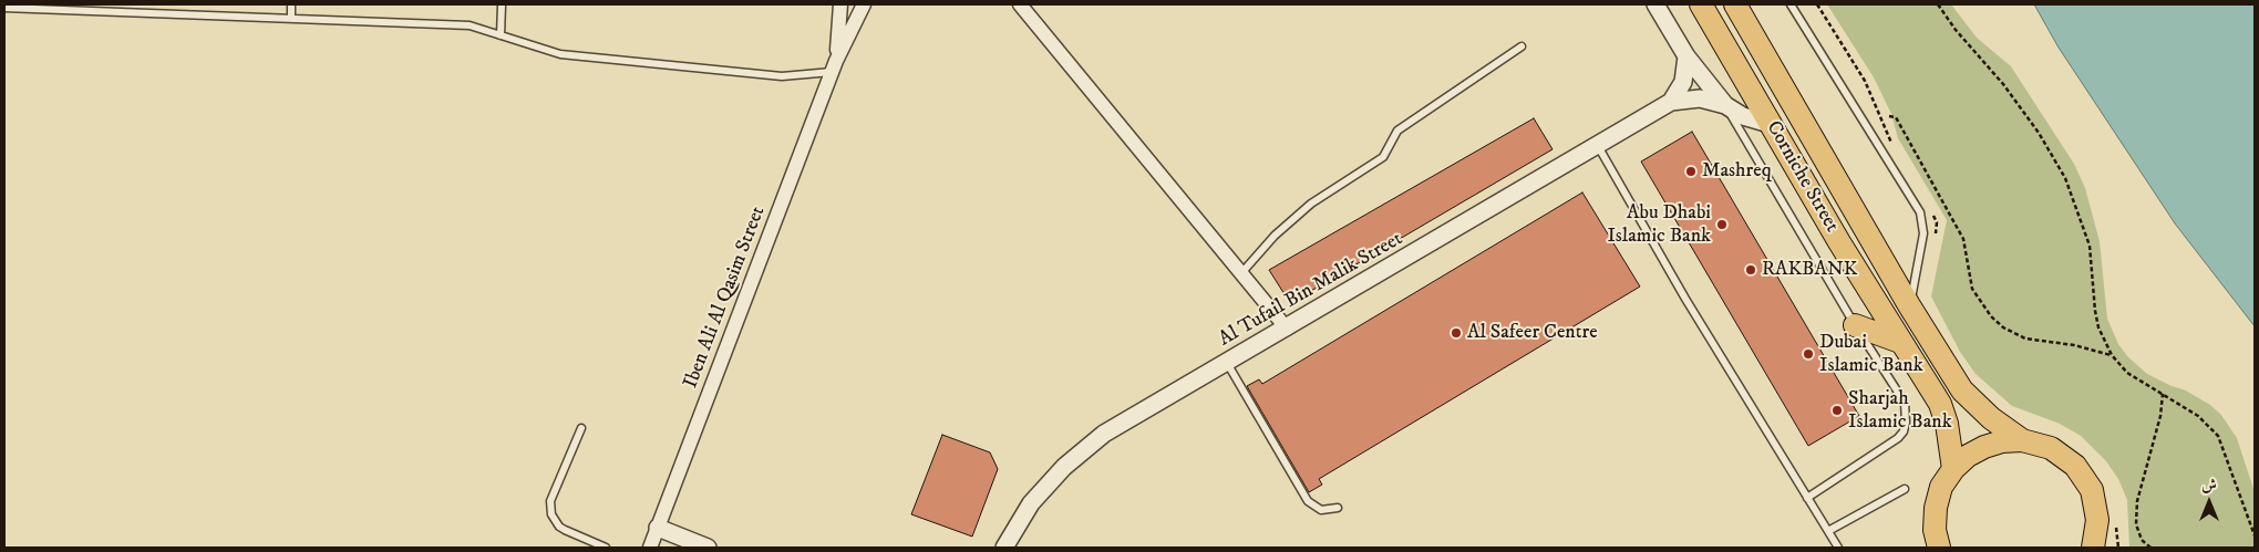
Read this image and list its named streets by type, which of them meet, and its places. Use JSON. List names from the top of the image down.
{
  "streets": {
    "highway": ["Corniche Street"],
    "street": ["Al Tufail Bin Malik Street", "Iben Ali Al Qasim Street"]
  },
  "places": [
    "Mashreq",
    "Abu Dhabi Islamic Bank",
    "RAKBANK",
    "Al Safeer Centre",
    "Dubai Islamic Bank",
    "Sharjah Islamic Bank"
  ],
  "north": "top"
}
